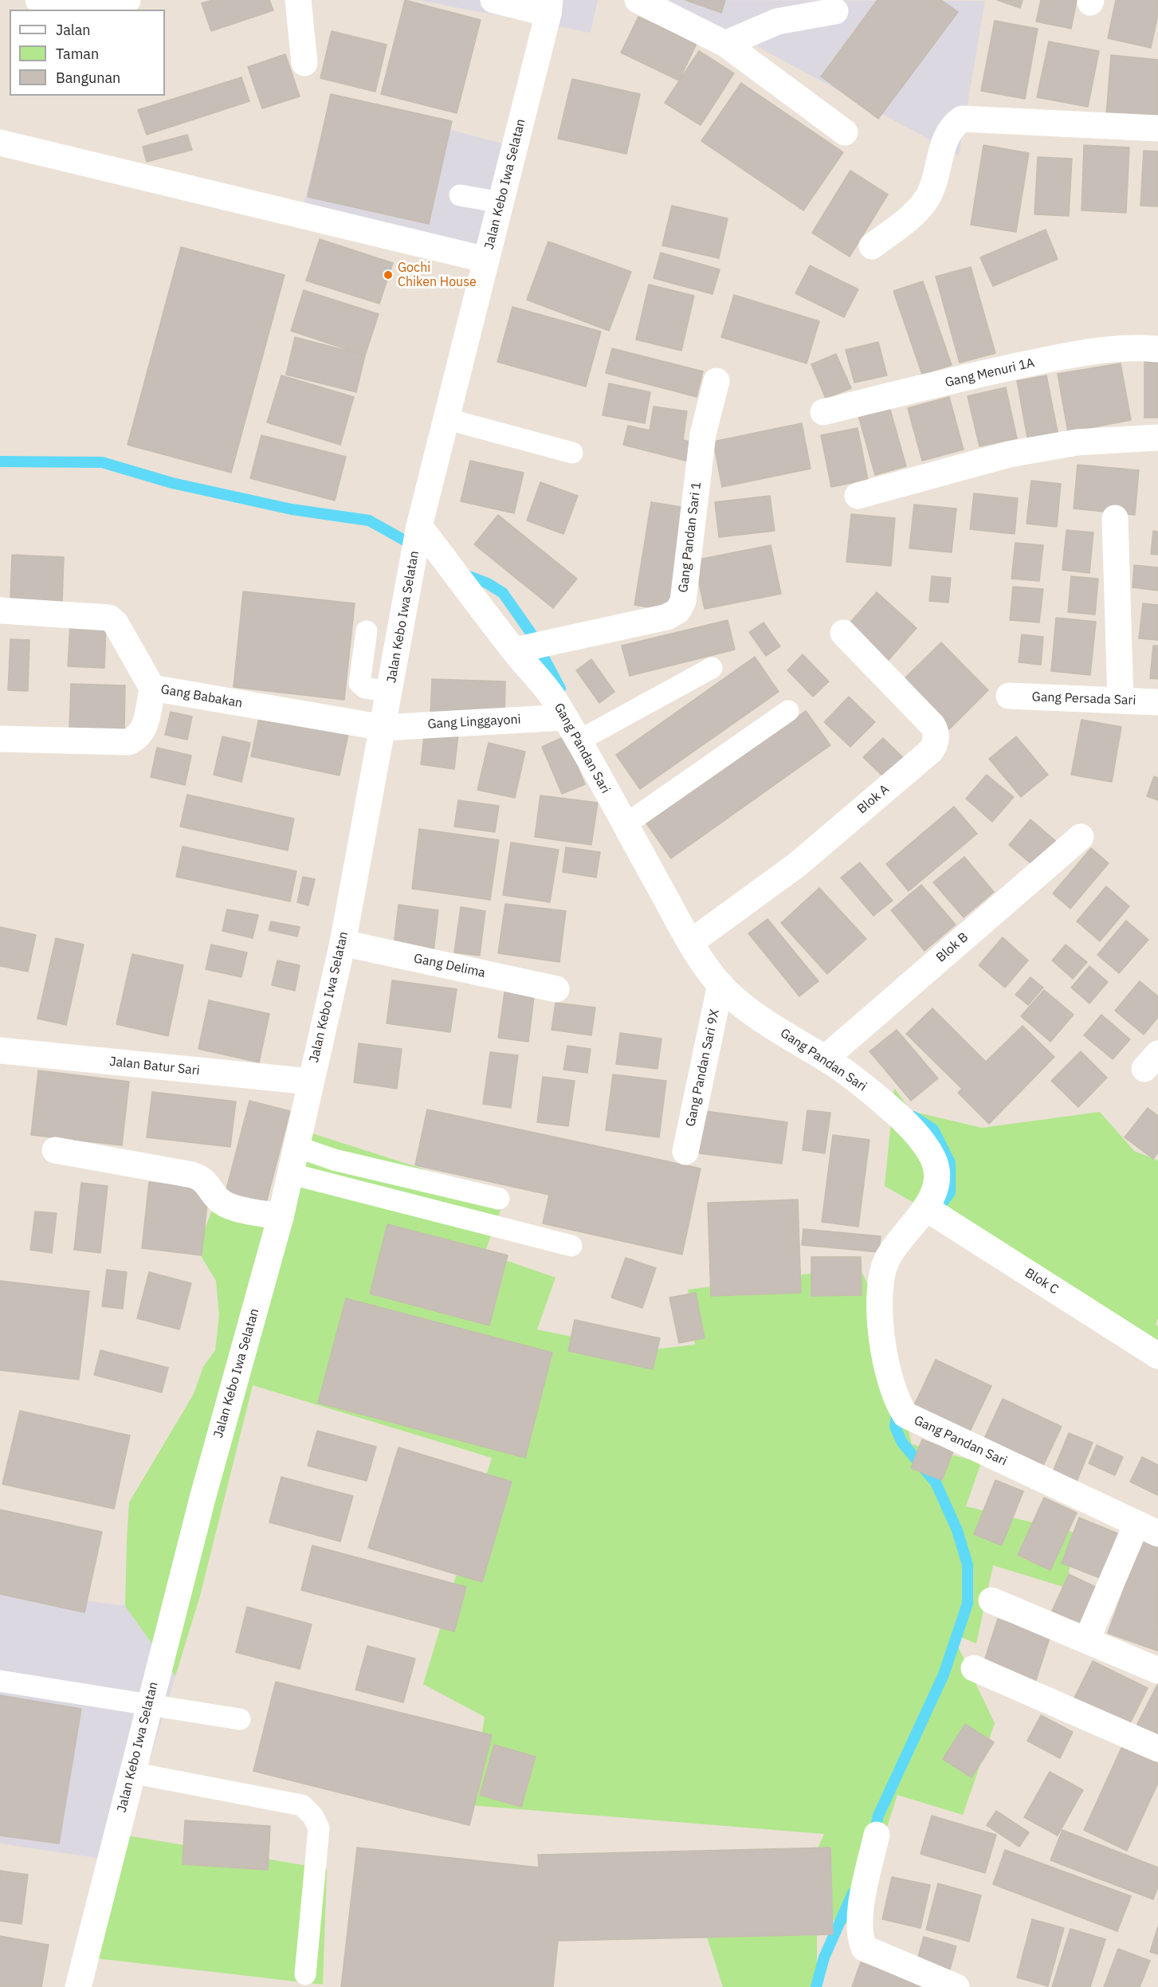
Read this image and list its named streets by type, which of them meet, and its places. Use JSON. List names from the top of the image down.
{
  "streets": {
    "street": [
      "Jalan Kebo Iwa Selatan",
      "Gang Menuri 1A",
      "Gang Pandan Sari 1",
      "Gang Babakan",
      "Gang Persada Sari",
      "Gang Linggayoni",
      "Gang Pandan Sari",
      "Blok A",
      "Blok B",
      "Gang Delima",
      "Jalan Batur Sari",
      "Gang Pandan Sari 9X",
      "Blok C"
    ]
  },
  "crossings": [
    ["Jalan Kebo Iwa Selatan", "Gang Babakan"],
    ["Jalan Kebo Iwa Selatan", "Gang Linggayoni"],
    ["Jalan Kebo Iwa Selatan", "Gang Pandan Sari"],
    ["Jalan Kebo Iwa Selatan", "Gang Delima"],
    ["Jalan Kebo Iwa Selatan", "Jalan Batur Sari"],
    ["Gang Pandan Sari 1", "Gang Pandan Sari"],
    ["Gang Babakan", "Gang Linggayoni"],
    ["Gang Linggayoni", "Gang Pandan Sari"],
    ["Gang Pandan Sari", "Blok A"],
    ["Gang Pandan Sari", "Blok B"],
    ["Gang Pandan Sari", "Gang Pandan Sari 9X"],
    ["Gang Pandan Sari", "Blok C"]
  ],
  "places": ["Gochi Chiken House"],
  "legend": ["Jalan", "Taman", "Bangunan"]
}
